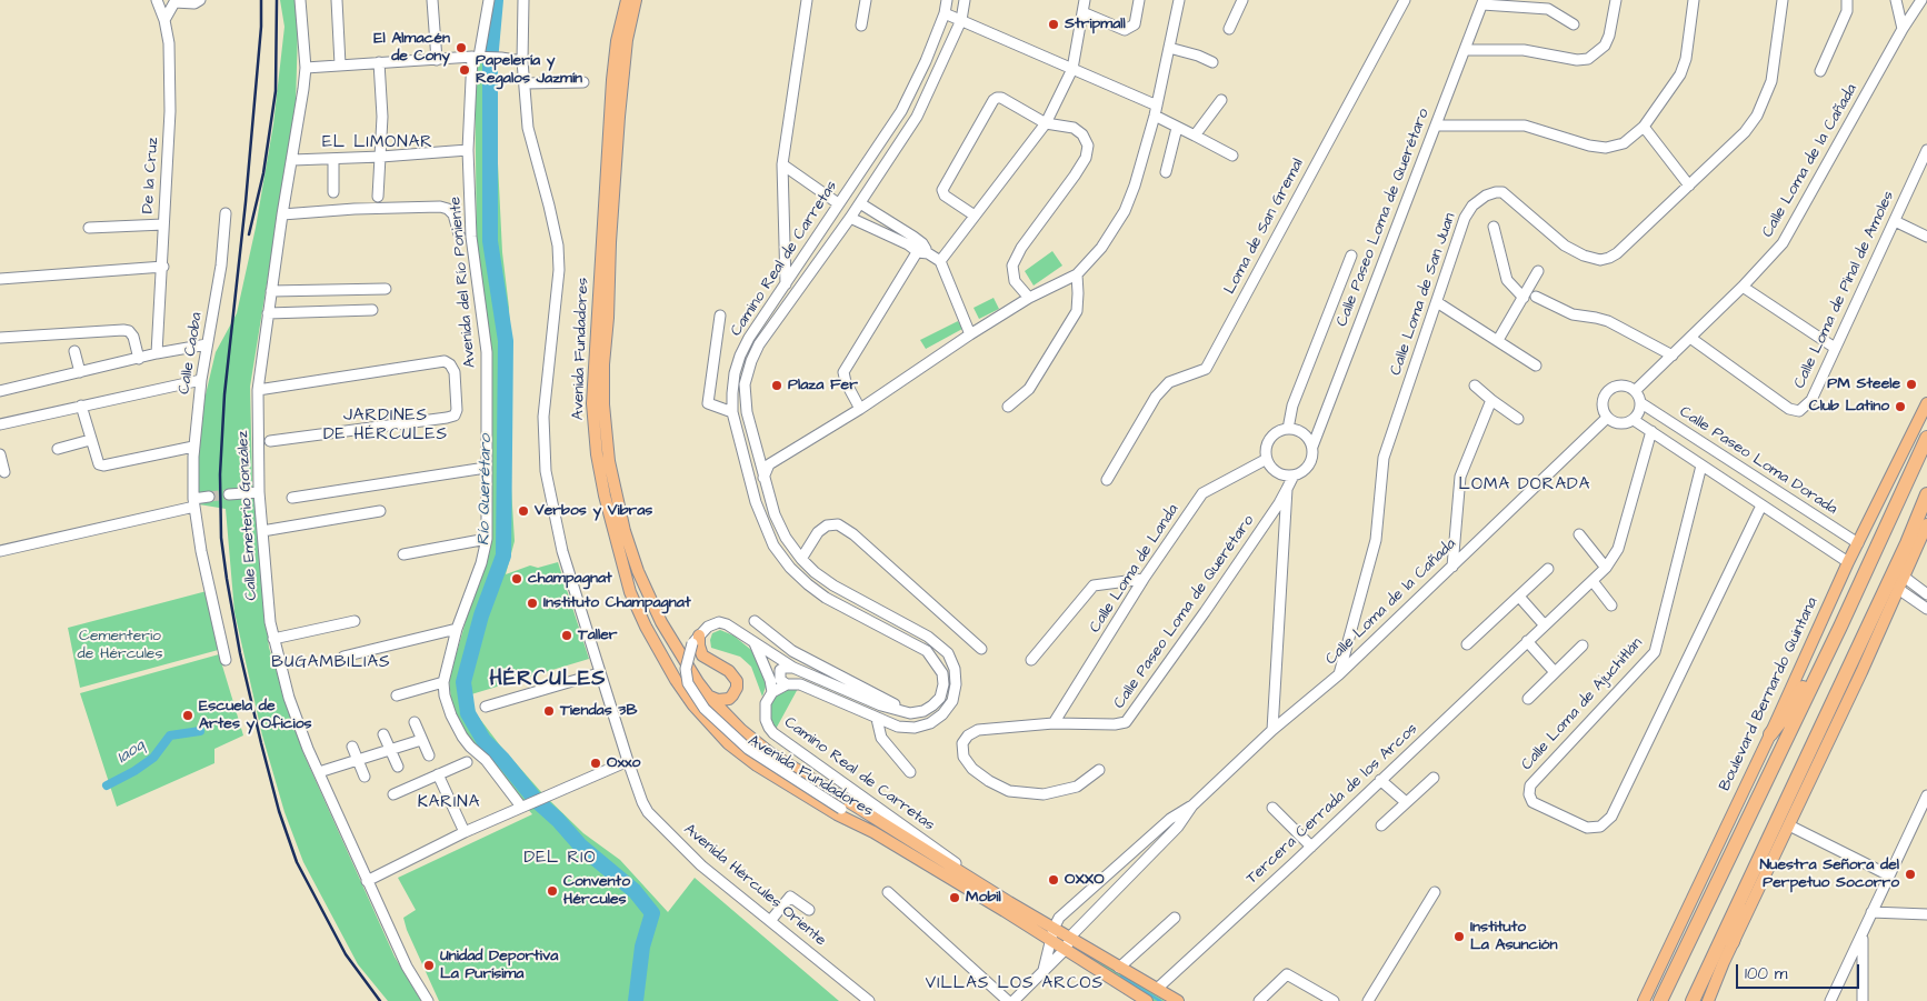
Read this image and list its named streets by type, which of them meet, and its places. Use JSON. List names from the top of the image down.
{
  "streets": {
    "main road": ["Avenida Fundadores", "Boulevard Bernardo Quintana"],
    "street": [
      "Calle Loma de la Cañada",
      "De la Cruz",
      "Calle Paseo Loma de Querétaro",
      "Loma de San Gremal",
      "Camino Real de Carretas",
      "Avenida del Río Poniente",
      "Calle Loma de Pinal de Amoles",
      "Calle Loma de San Juan",
      "Calle Caoba",
      "Calle Paseo Loma Dorada",
      "Calle Emeterio González",
      "Calle Loma de Landa",
      "Calle Loma de Ajuchitlán",
      "Tercera Cerrada de los Arcos",
      "Avenida Hércules Oriente"
    ]
  },
  "crossings": [
    ["Calle Loma de la Cañada", "Calle Loma de Pinal de Amoles"],
    ["Calle Loma de la Cañada", "Calle Loma de San Juan"],
    ["Calle Loma de la Cañada", "Avenida Fundadores"],
    ["Calle Loma de la Cañada", "Calle Paseo Loma Dorada"],
    ["Calle Paseo Loma de Querétaro", "Calle Loma de Landa"],
    ["Camino Real de Carretas", "Avenida Fundadores"],
    ["Avenida Fundadores", "Tercera Cerrada de los Arcos"],
    ["Calle Paseo Loma Dorada", "Boulevard Bernardo Quintana"]
  ],
  "districts": [
    "EL LIMONAR",
    "JARDINES DE HÉRCULES",
    "LOMA DORADA",
    "BUGAMBILIAS",
    "HÉRCULES",
    "KARINA",
    "DEL RIO",
    "VILLAS LOS ARCOS"
  ],
  "water": ["Río Querétaro", "Iaoq"],
  "parks": ["Cementerio de Hércules"],
  "places": [
    "Stripmall",
    "El Almacén de Cony",
    "Papelería y Regalos Jazmín",
    "PM Steele",
    "Plaza Fer",
    "Club Latino",
    "Verbos y Vibras",
    "champagnat",
    "Instituto Champagnat",
    "Taller",
    "Tiendas 3B",
    "Escuela de Artes y Oficios",
    "Oxxo",
    "Nuestra Señora del Perpetuo Socorro",
    "OXXO",
    "Convento Hércules",
    "Mobil",
    "Instituto La Asunción",
    "Unidad Deportiva La Purísima"
  ],
  "scale_bar": "100 m"
}
